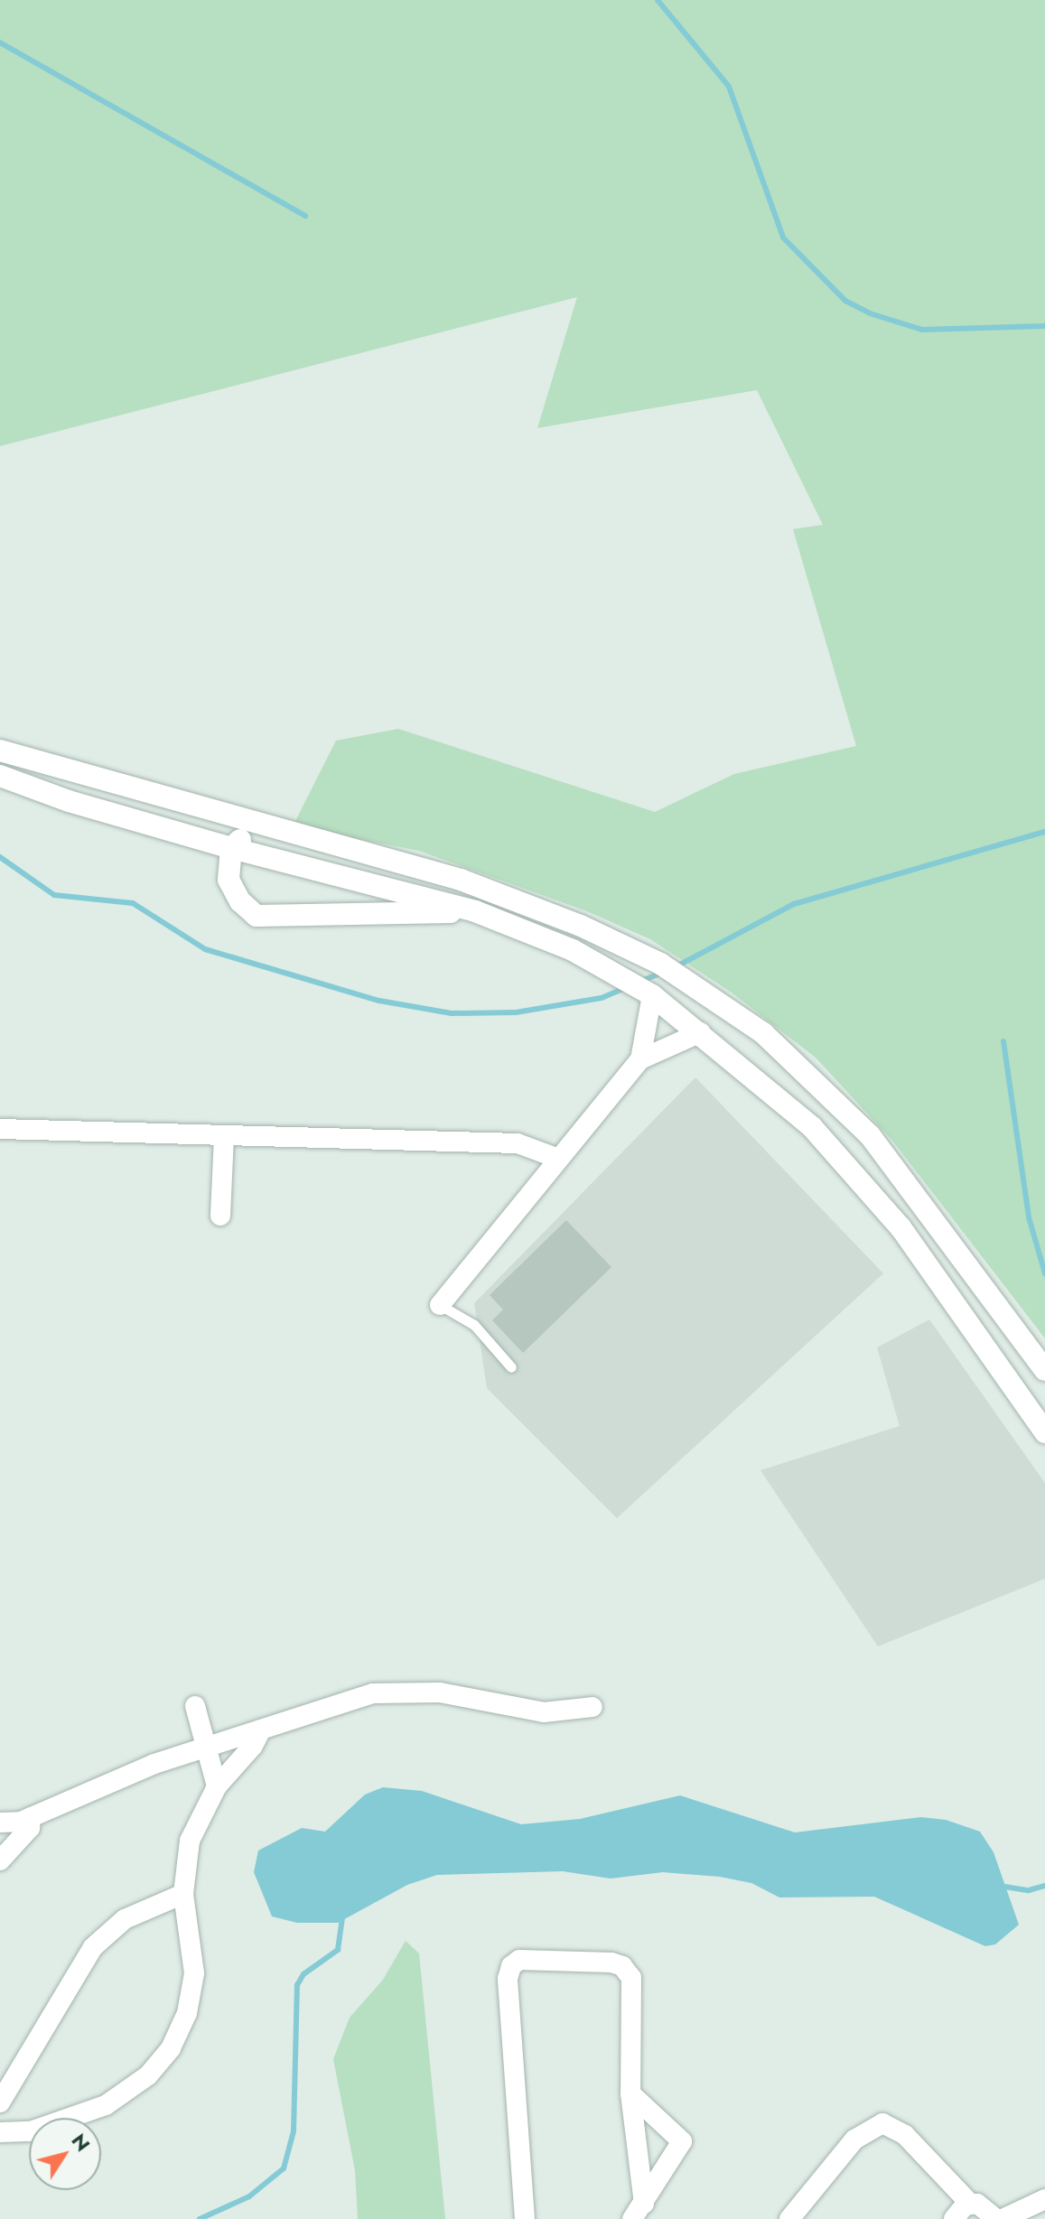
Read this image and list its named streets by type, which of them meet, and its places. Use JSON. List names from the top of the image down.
{
  "north": "top right"
}
